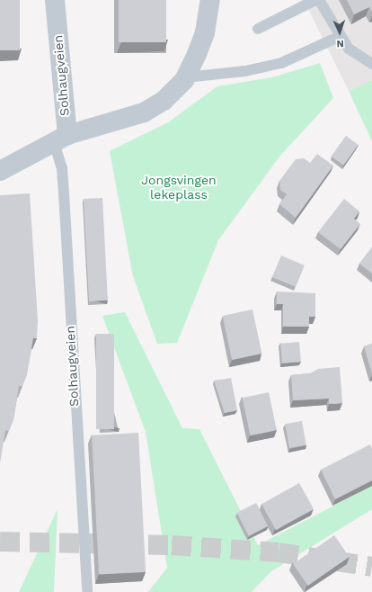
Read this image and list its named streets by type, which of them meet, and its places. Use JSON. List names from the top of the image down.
{
  "streets": {
    "street": ["Solhaugveien"]
  },
  "parks": ["Jongsvingen lekeplass"],
  "north": "bottom"
}
